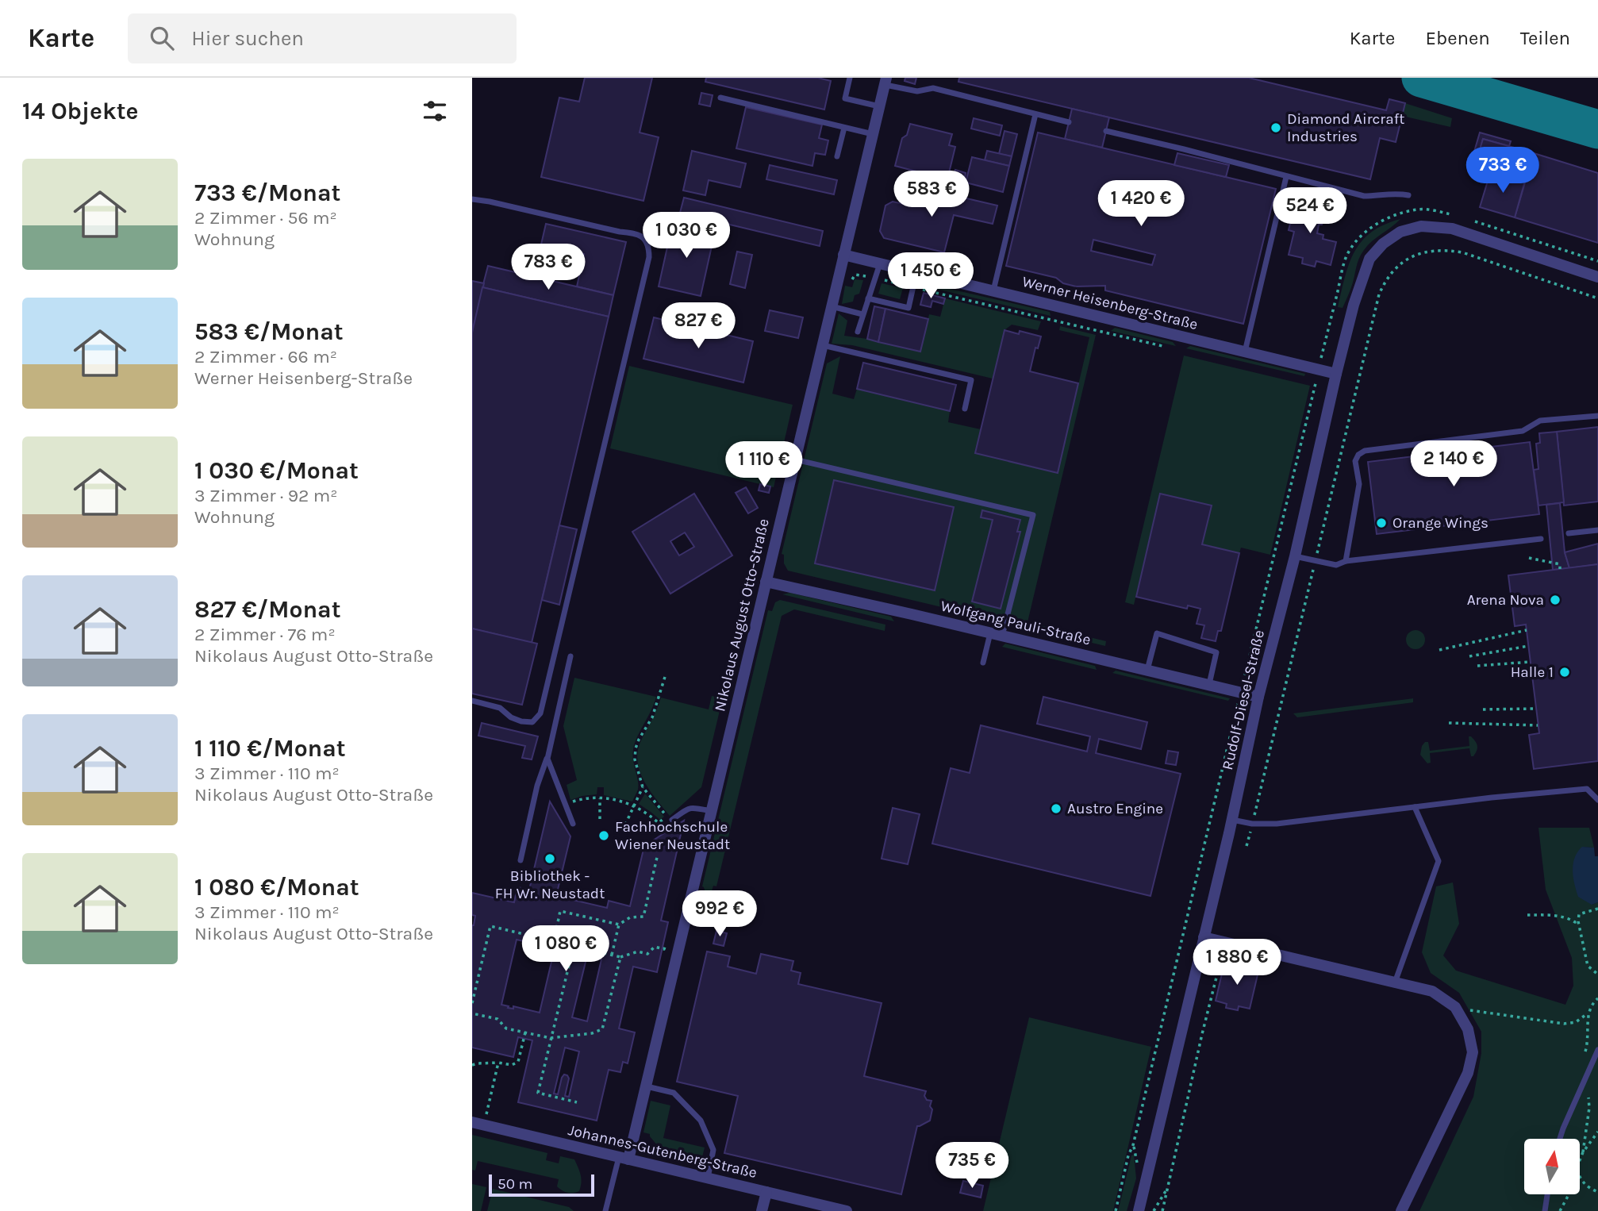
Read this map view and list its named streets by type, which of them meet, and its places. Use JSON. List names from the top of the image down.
{
  "streets": {
    "street": [
      "Werner Heisenberg-Straße",
      "Nikolaus August Otto-Straße",
      "Wolfgang Pauli-Straße",
      "Rudolf-Diesel-Straße",
      "Johannes-Gutenberg-Straße"
    ]
  },
  "crossings": [
    ["Werner Heisenberg-Straße", "Nikolaus August Otto-Straße"],
    ["Werner Heisenberg-Straße", "Rudolf-Diesel-Straße"],
    ["Nikolaus August Otto-Straße", "Wolfgang Pauli-Straße"],
    ["Nikolaus August Otto-Straße", "Johannes-Gutenberg-Straße"],
    ["Wolfgang Pauli-Straße", "Rudolf-Diesel-Straße"]
  ],
  "places": [
    "Diamond Aircraft Industries",
    "Orange Wings",
    "Arena Nova",
    "Halle 1",
    "Austro Engine",
    "Fachhochschule Wiener Neustadt",
    "Bibliothek - FH Wr. Neustadt"
  ],
  "scale_bar": "50 m",
  "north": "top",
  "page": {
    "header": "Karte",
    "search": "Hier suchen",
    "nav": ["Karte", "Ebenen", "Teilen"],
    "heading": "14 Objekte",
    "list": [
      {
        "name": "733 €/Monat",
        "note": "2 Zimmer · 56 m² · Wohnung"
      },
      {
        "name": "583 €/Monat",
        "note": "2 Zimmer · 66 m² · Werner Heisenberg-Straße"
      },
      {
        "name": "1 030 €/Monat",
        "note": "3 Zimmer · 92 m² · Wohnung"
      },
      {
        "name": "827 €/Monat",
        "note": "2 Zimmer · 76 m² · Nikolaus August Otto-Straße"
      },
      {
        "name": "1 110 €/Monat",
        "note": "3 Zimmer · 110 m² · Nikolaus August Otto-Straße"
      },
      {
        "name": "1 080 €/Monat",
        "note": "3 Zimmer · 110 m² · Nikolaus August Otto-Straße"
      }
    ],
    "price": [
      "733 €",
      "583 €",
      "1 420 €",
      "524 €",
      "1 030 €",
      "783 €",
      "1 450 €",
      "827 €",
      "2 140 €",
      "1 110 €",
      "992 €",
      "1 080 €",
      "1 880 €",
      "735 €"
    ],
    "scale": "50 m"
  }
}
